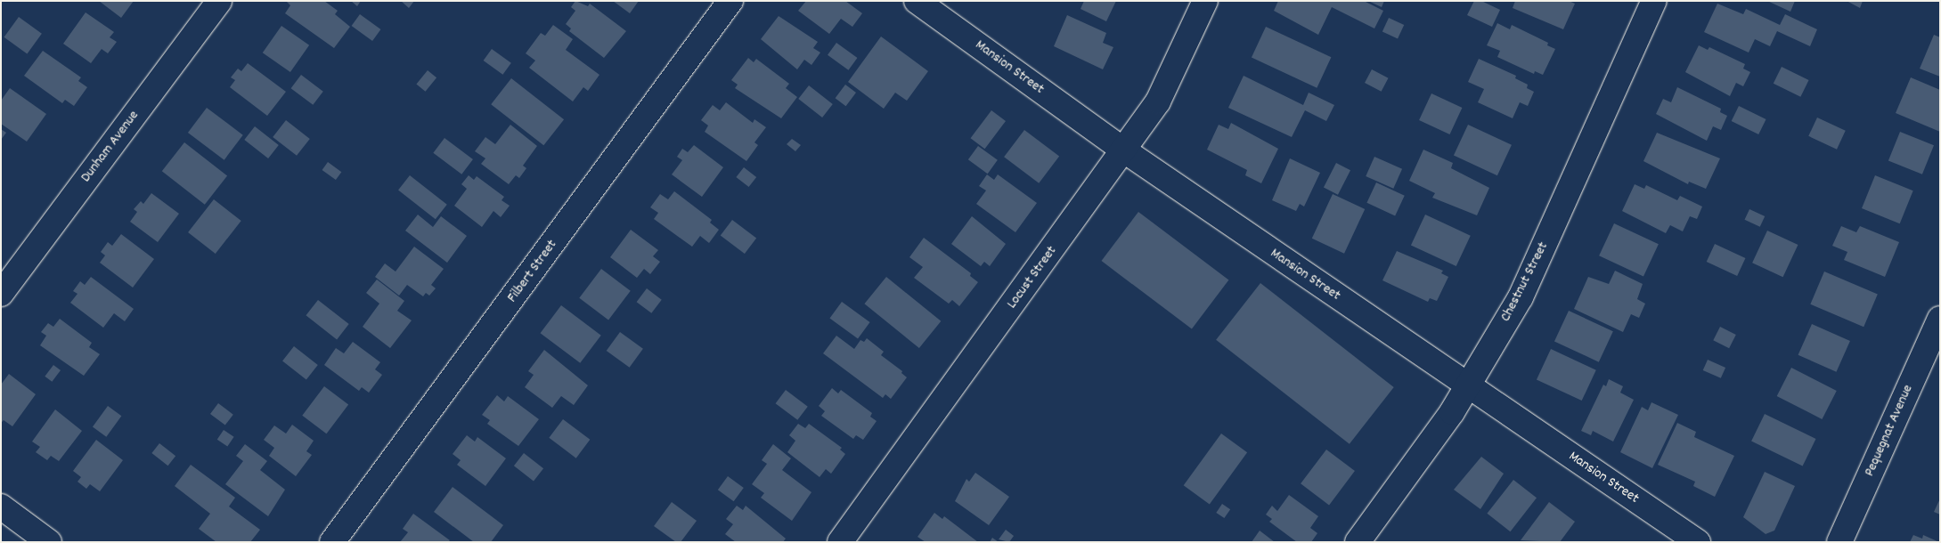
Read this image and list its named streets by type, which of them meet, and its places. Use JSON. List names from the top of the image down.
{
  "streets": {
    "street": [
      "Mansion Street",
      "Dunham Avenue",
      "Filbert Street",
      "Locust Street",
      "Chestnut Street",
      "Pequegnat Avenue"
    ]
  },
  "crossings": [
    ["Mansion Street", "Locust Street"],
    ["Mansion Street", "Chestnut Street"]
  ]
}
